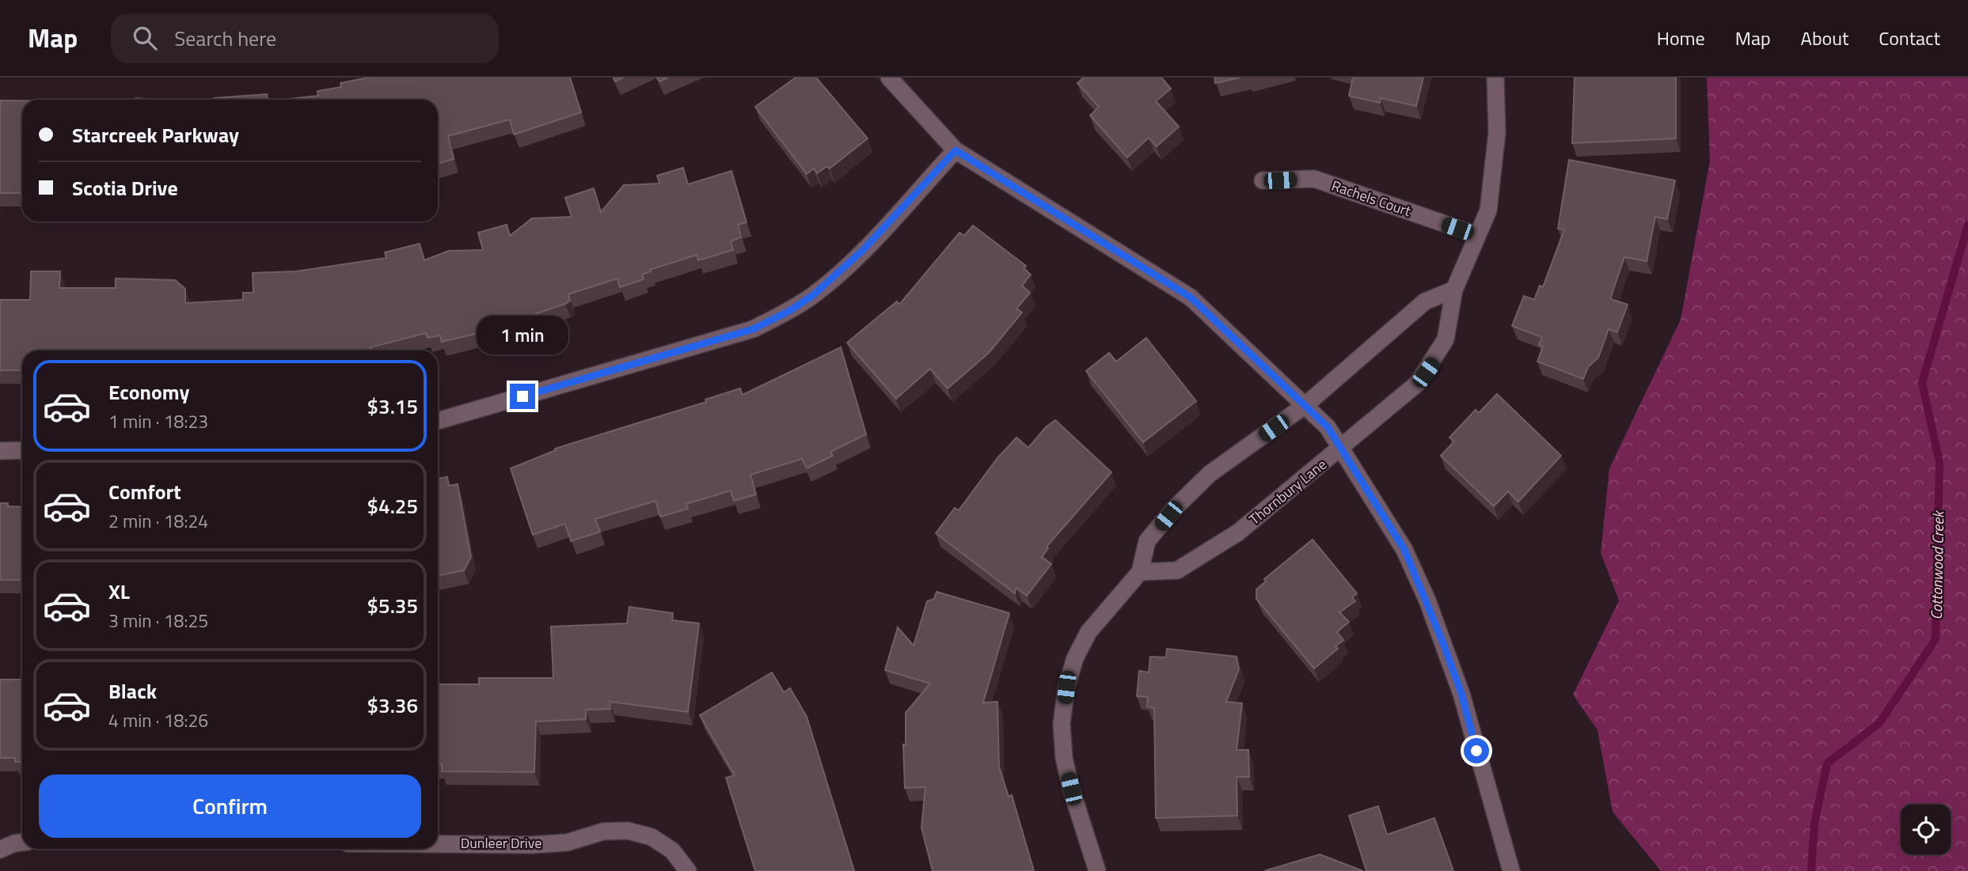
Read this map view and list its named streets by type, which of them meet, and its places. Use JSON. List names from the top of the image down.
{
  "streets": {
    "street": ["Rachels Court", "Thornbury Lane", "Dunleer Drive"]
  },
  "crossings": [
    ["Rachels Court", "Thornbury Lane"]
  ],
  "water": ["Cottonwood Creek"],
  "page": {
    "header": "Map",
    "search": "Search here",
    "nav": [
      "Home",
      "Map",
      "About",
      "Contact"
    ],
    "banner": ["Starcreek Parkway", "Scotia Drive"],
    "bubble": "1 min",
    "list": [
      {
        "name": "Economy",
        "note": "1 min · 18:23",
        "value": "$3.15"
      },
      {
        "name": "Comfort",
        "note": "2 min · 18:24",
        "value": "$4.25"
      },
      {
        "name": "XL",
        "note": "3 min · 18:25",
        "value": "$5.35"
      },
      {
        "name": "Black",
        "note": "4 min · 18:26",
        "value": "$3.36"
      }
    ],
    "buttons": "Confirm"
  }
}
